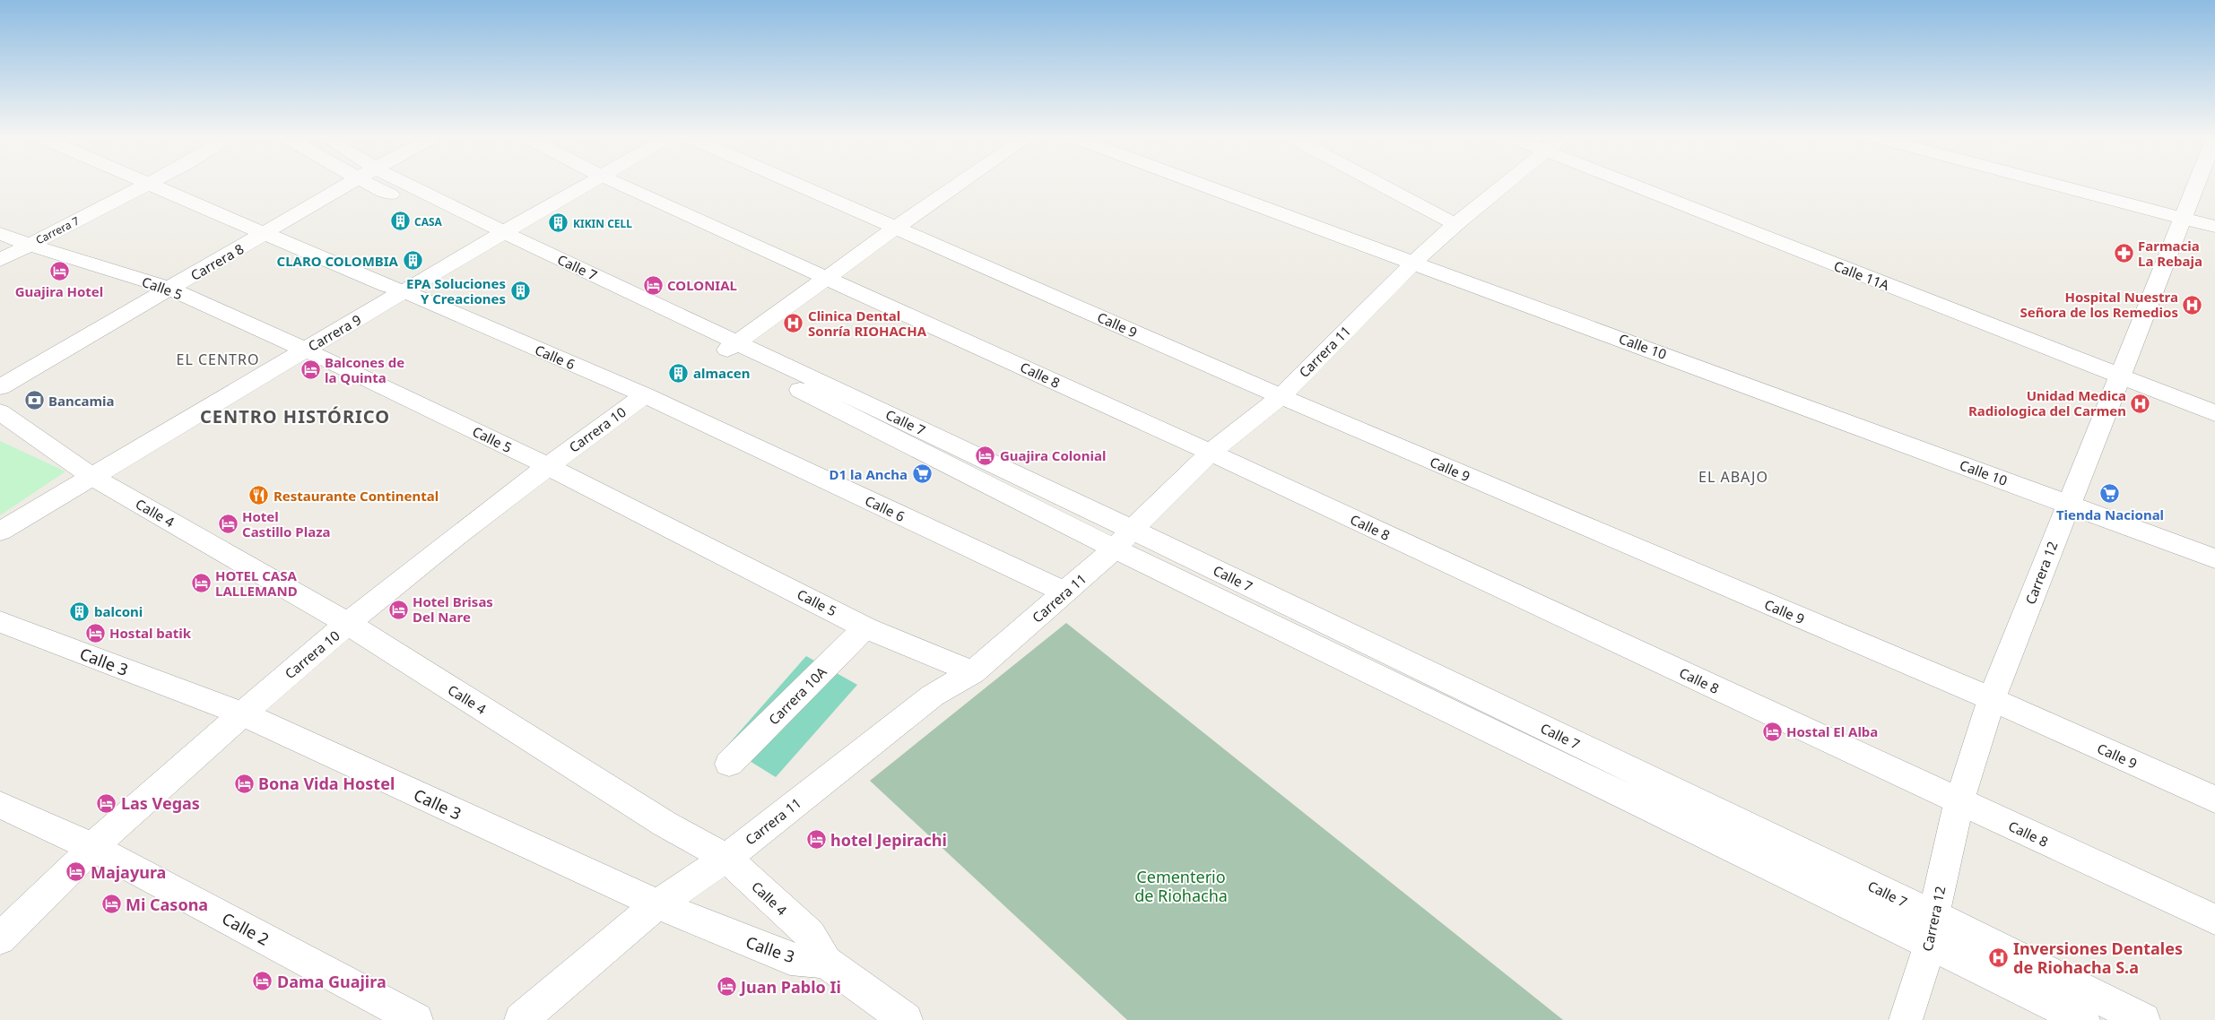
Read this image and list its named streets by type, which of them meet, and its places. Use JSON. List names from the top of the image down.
{
  "streets": {
    "street": [
      "Carrera 7",
      "Carrera 8",
      "Calle 7",
      "Calle 11A",
      "Calle 5",
      "Calle 9",
      "Carrera 9",
      "Calle 10",
      "Carrera 11",
      "Calle 6",
      "Calle 8",
      "Carrera 10",
      "Calle 4",
      "Carrera 12",
      "Calle 3",
      "Carrera 10A",
      "Calle 2"
    ]
  },
  "crossings": [
    ["Carrera 7", "Calle 5"],
    ["Carrera 7", "Calle 6"],
    ["Carrera 8", "Calle 5"],
    ["Carrera 8", "Calle 6"],
    ["Calle 7", "Carrera 9"],
    ["Calle 7", "Carrera 11"],
    ["Calle 7", "Carrera 12"],
    ["Calle 11A", "Carrera 12"],
    ["Calle 5", "Carrera 9"],
    ["Calle 5", "Carrera 11"],
    ["Calle 5", "Carrera 10"],
    ["Calle 5", "Carrera 10A"],
    ["Calle 9", "Carrera 11"],
    ["Calle 9", "Carrera 12"],
    ["Carrera 9", "Calle 6"],
    ["Carrera 9", "Calle 4"],
    ["Calle 10", "Carrera 11"],
    ["Calle 10", "Carrera 12"],
    ["Carrera 11", "Calle 6"],
    ["Carrera 11", "Calle 8"],
    ["Carrera 11", "Calle 4"],
    ["Carrera 11", "Calle 3"],
    ["Calle 6", "Carrera 10"],
    ["Calle 8", "Carrera 12"],
    ["Carrera 10", "Calle 4"],
    ["Carrera 10", "Calle 3"],
    ["Carrera 10", "Calle 2"],
    ["Calle 4", "Calle 3"]
  ],
  "districts": ["EL CENTRO", "CENTRO HISTÓRICO", "EL ABAJO"],
  "parks": ["Cementerio de Riohacha"],
  "places": {
    "building": [
      "CASA",
      "KIKIN CELL",
      "CLARO COLOMBIA",
      "EPA Soluciones Y Creaciones",
      "almacen",
      "balconi"
    ],
    "pharmacy": ["Farmacia La Rebaja"],
    "hotel": [
      "Guajira Hotel",
      "COLONIAL",
      "Balcones de la Quinta",
      "Guajira Colonial",
      "Hotel Castillo Plaza",
      "HOTEL CASA LALLEMAND",
      "Hotel Brisas Del Nare",
      "Hostal batik",
      "Hostal El Alba",
      "Bona Vida Hostel",
      "Las Vegas",
      "hotel Jepirachi",
      "Majayura",
      "Mi Casona",
      "Dama Guajira",
      "Juan Pablo Ii"
    ],
    "hospital": [
      "Hospital Nuestra Señora de los Remedios",
      "Clinica Dental Sonría RIOHACHA",
      "Unidad Medica Radiologica del Carmen",
      "Inversiones Dentales de Riohacha S.a"
    ],
    "bank": ["Bancamia"],
    "supermarket": ["D1 la Ancha", "Tienda Nacional"],
    "restaurant": ["Restaurante Continental"]
  }
}
